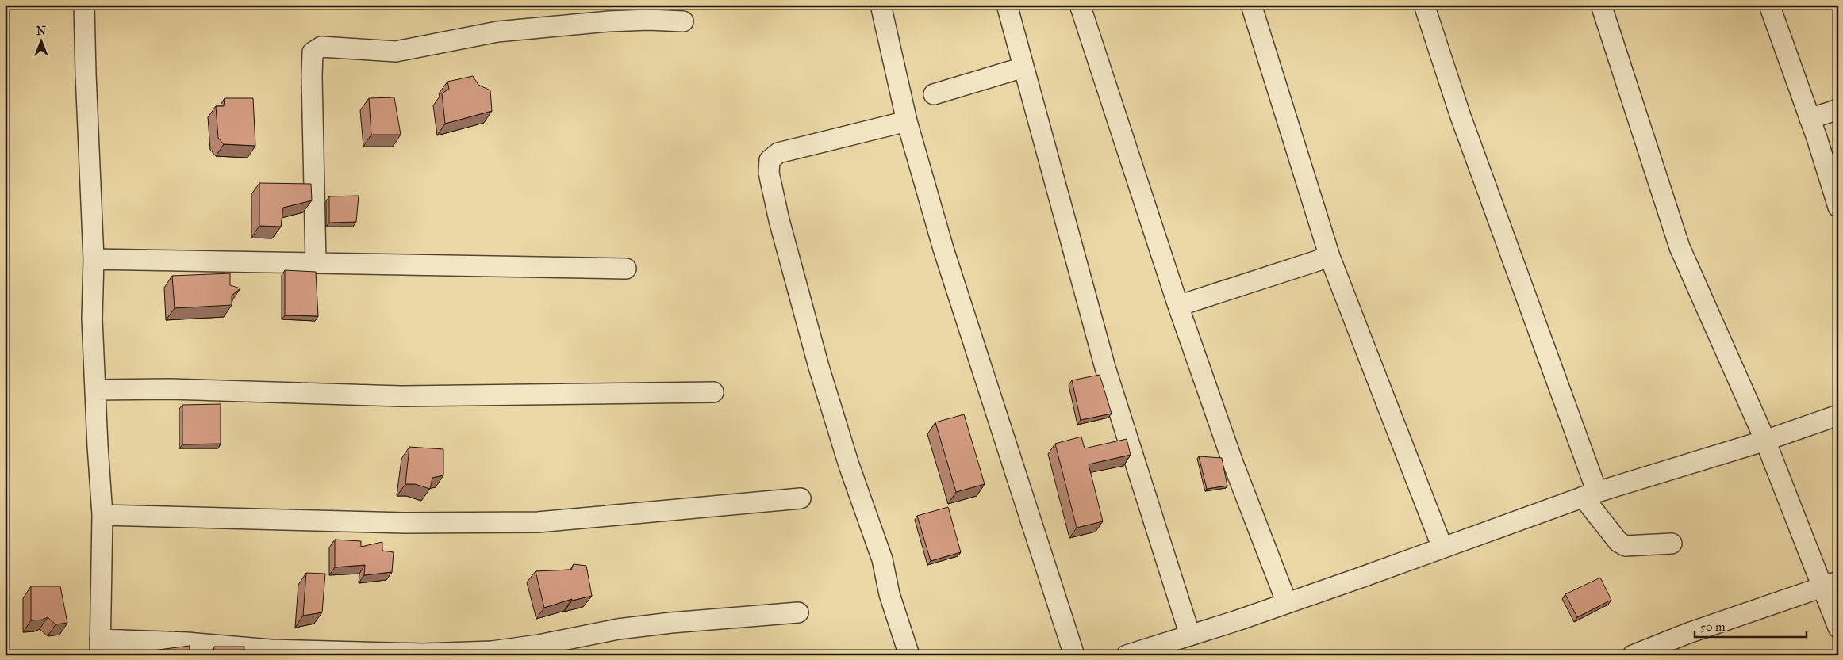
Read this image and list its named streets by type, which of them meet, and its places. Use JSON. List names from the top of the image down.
{
  "scale_bar": "50 m",
  "north": "top"
}
